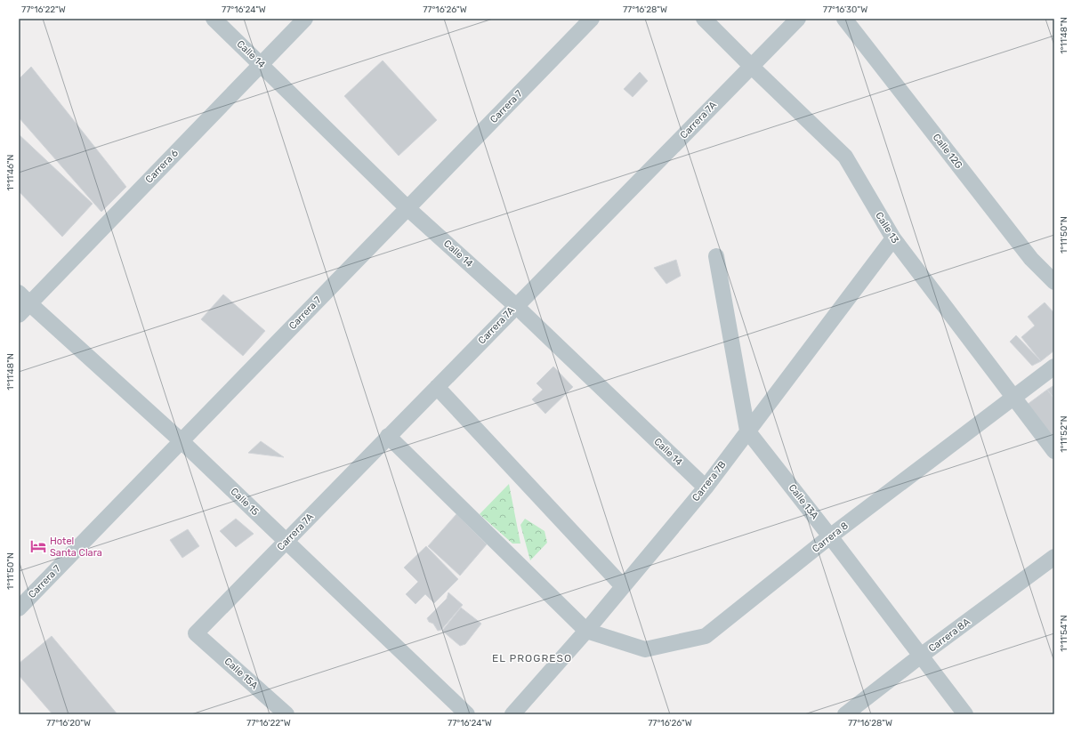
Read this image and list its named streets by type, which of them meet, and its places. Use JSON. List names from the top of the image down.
{
  "streets": {
    "street": [
      "Calle 14",
      "Carrera 7",
      "Carrera 7A",
      "Calle 12G",
      "Carrera 6",
      "Calle 13",
      "Carrera 7B",
      "Calle 15",
      "Calle 13A",
      "Carrera 8",
      "Carrera 8A",
      "Calle 15A"
    ]
  },
  "crossings": [
    ["Calle 14", "Carrera 7"],
    ["Calle 14", "Carrera 7A"],
    ["Calle 14", "Carrera 6"],
    ["Calle 14", "Carrera 7B"],
    ["Carrera 7", "Calle 15"],
    ["Carrera 7A", "Calle 13"],
    ["Carrera 7A", "Calle 15"],
    ["Carrera 7A", "Calle 15A"],
    ["Carrera 6", "Calle 15"],
    ["Calle 13", "Carrera 7B"],
    ["Calle 13", "Carrera 8"],
    ["Carrera 7B", "Calle 13A"],
    ["Carrera 7B", "Carrera 8"],
    ["Calle 13A", "Carrera 8"],
    ["Calle 13A", "Carrera 8A"]
  ],
  "districts": ["EL PROGRESO"],
  "places": {
    "hotel": ["Hotel Santa Clara"]
  },
  "coordinates": [
    "77°16'22\"W",
    "77°16'24\"W",
    "77°16'26\"W",
    "77°16'28\"W",
    "77°16'30\"W",
    "1°11'48\"N",
    "1°11'46\"N",
    "1°11'50\"N",
    "1°11'52\"N",
    "1°11'54\"N",
    "77°16'20\"W"
  ]
}
